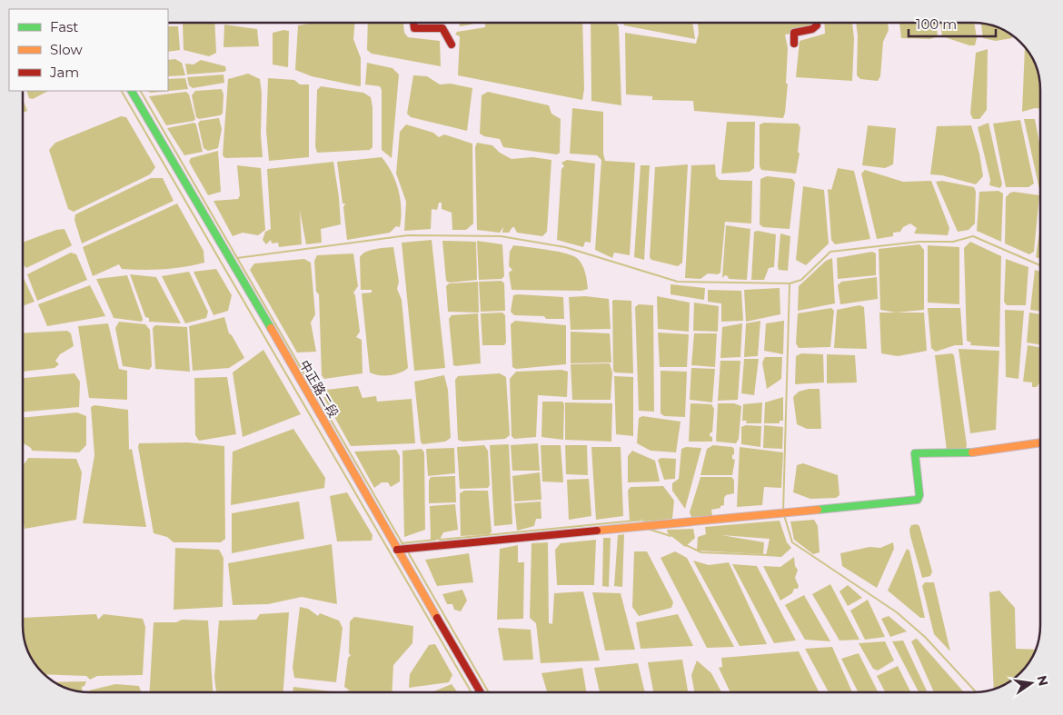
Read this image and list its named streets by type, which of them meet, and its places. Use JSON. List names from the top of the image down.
{
  "streets": {
    "street": ["中正路二段"]
  },
  "legend": ["Fast", "Slow", "Jam"],
  "scale_bar": "100 m",
  "north": "right"
}
